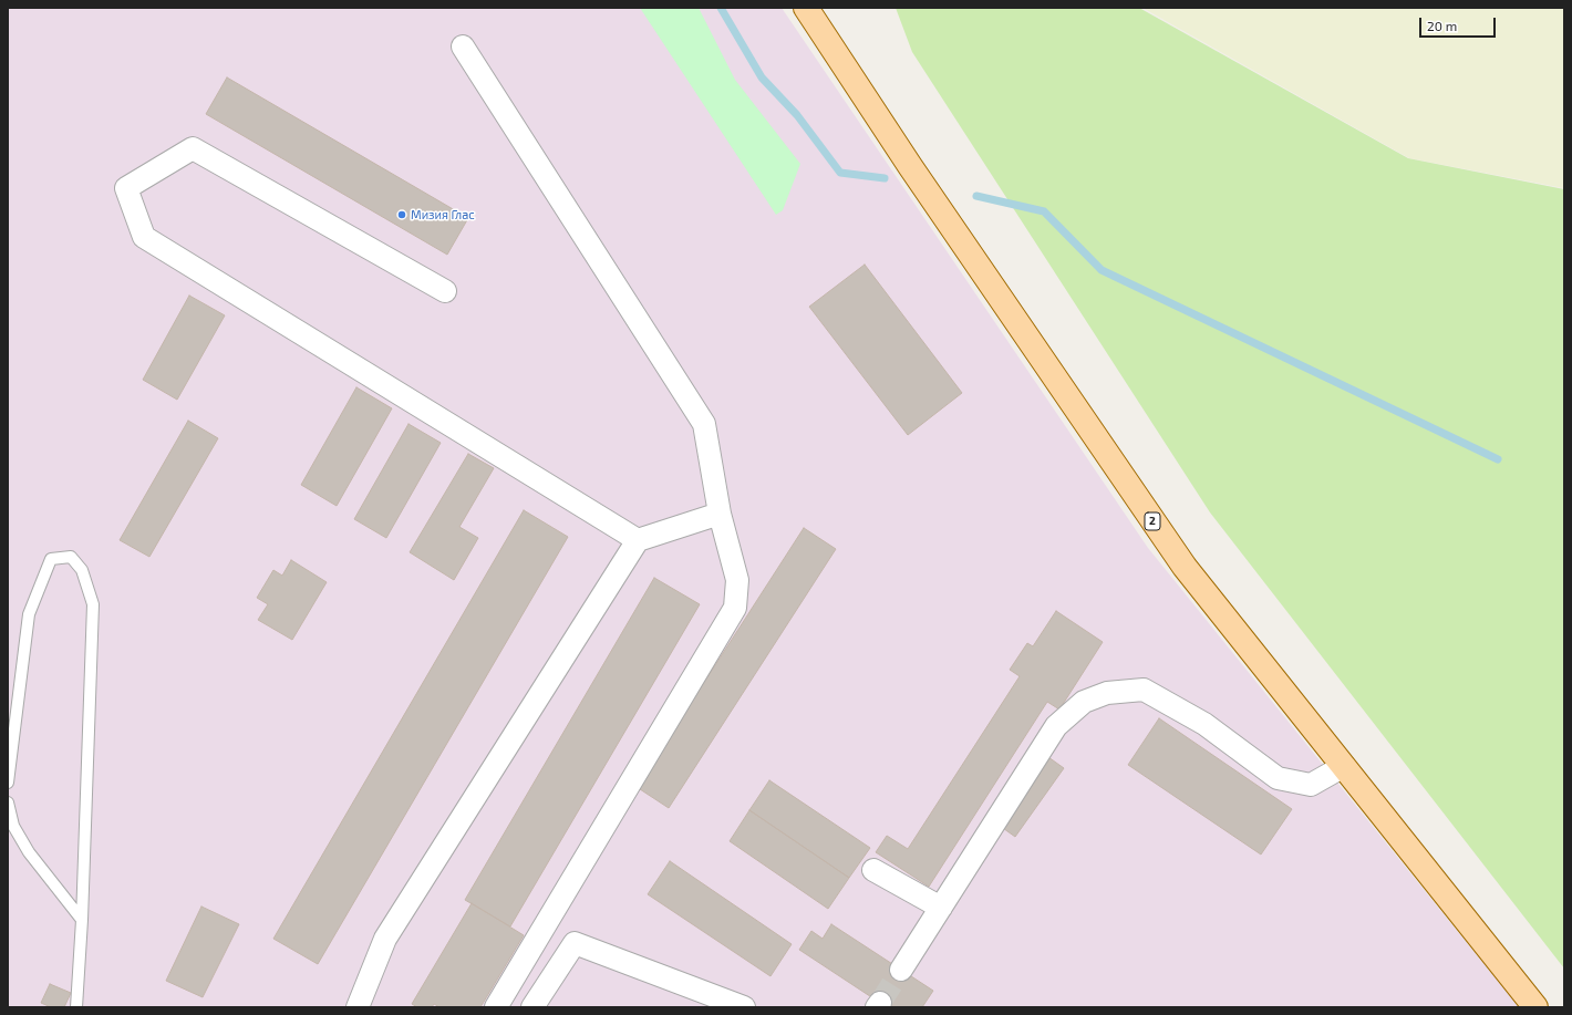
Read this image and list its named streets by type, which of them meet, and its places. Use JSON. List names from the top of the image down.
{
  "streets": {
    "main road": ["2"]
  },
  "places": ["Мизия Глас"],
  "scale_bar": "20 m"
}
